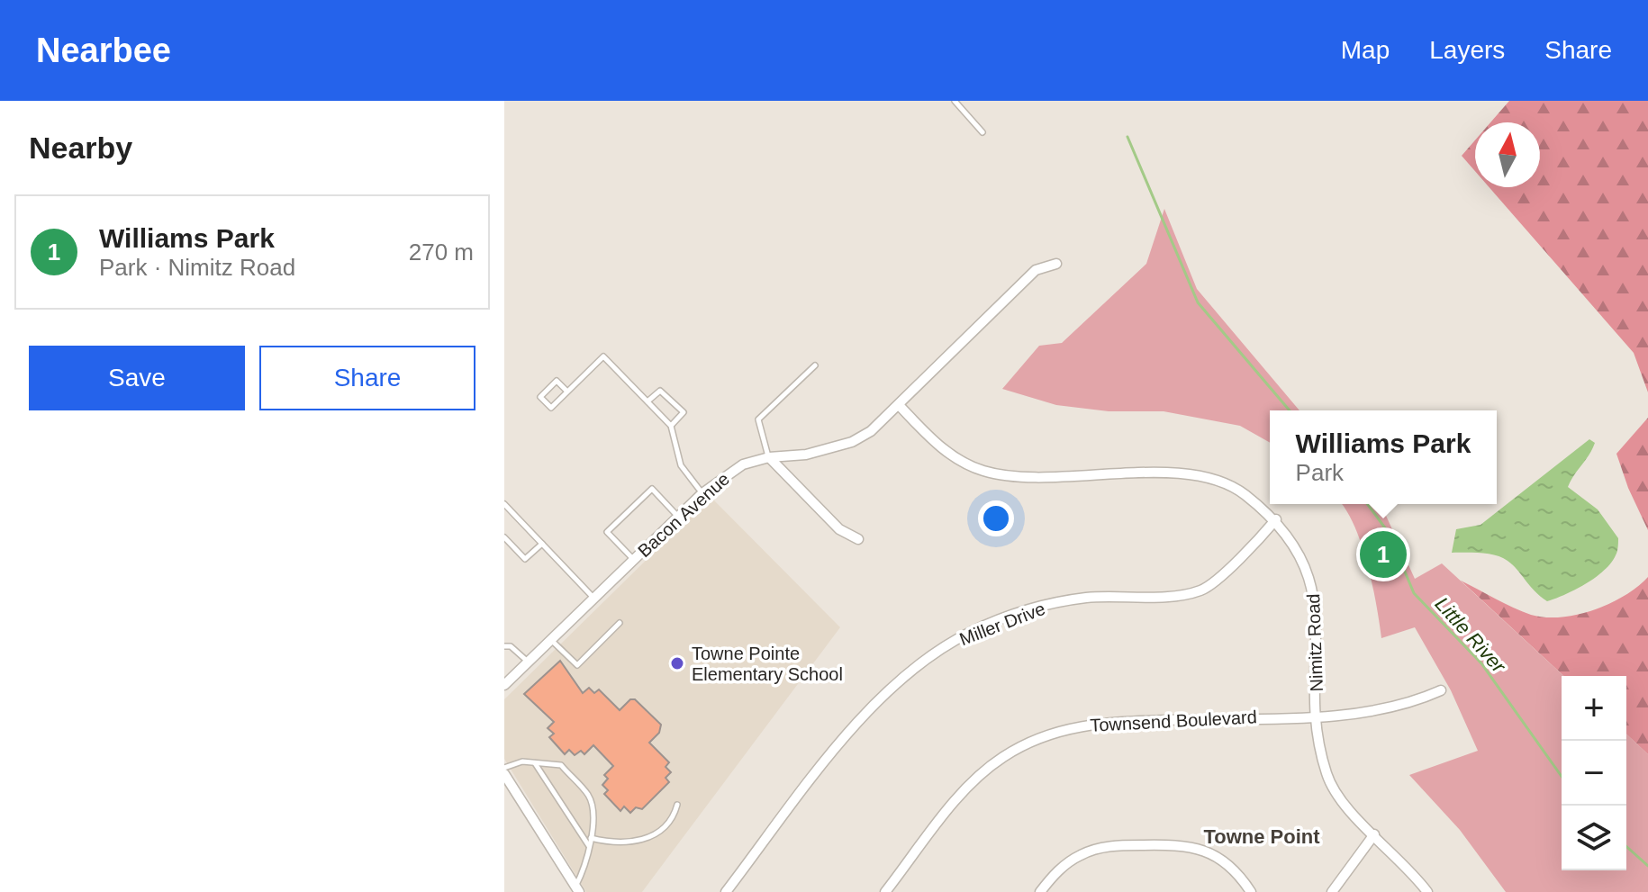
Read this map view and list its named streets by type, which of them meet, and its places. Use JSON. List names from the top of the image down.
{
  "streets": {
    "street": [
      "Bacon Avenue",
      "Miller Drive",
      "Nimitz Road",
      "Townsend Boulevard"
    ]
  },
  "crossings": [
    ["Bacon Avenue", "Nimitz Road"],
    ["Miller Drive", "Nimitz Road"],
    ["Nimitz Road", "Townsend Boulevard"]
  ],
  "districts": ["Towne Point"],
  "water": ["Little River"],
  "places": ["Towne Pointe Elementary School"],
  "north": "top",
  "page": {
    "header": "Nearbee",
    "nav": ["Map", "Layers", "Share"],
    "heading": "Nearby",
    "list": [
      {
        "mark": "1",
        "name": "Williams Park",
        "note": "Park · Nimitz Road",
        "value": "270 m"
      }
    ],
    "buttons": ["Save", "Share"],
    "popup": ["Williams Park", "Park"],
    "pins": "1",
    "map_buttons": ["+", "−"]
  }
}
